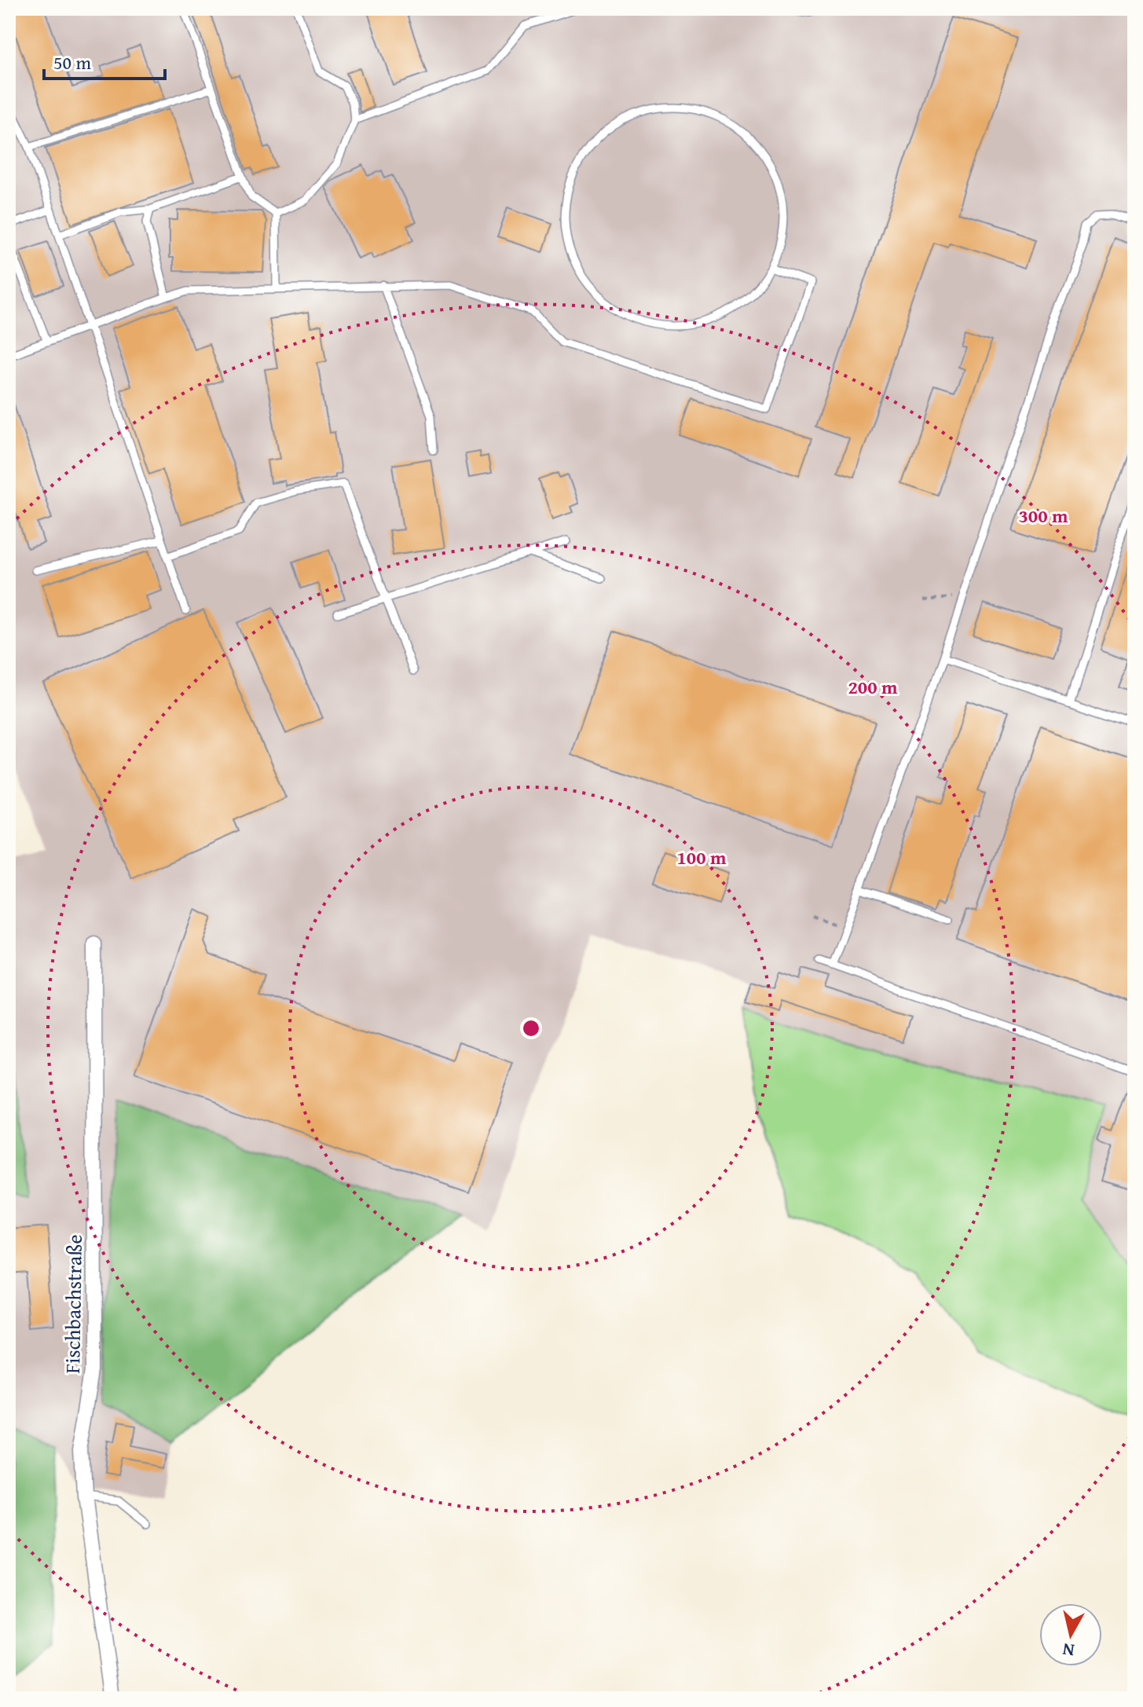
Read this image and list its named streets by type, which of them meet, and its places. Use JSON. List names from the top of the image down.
{
  "streets": {
    "street": ["Fischbachstraße"]
  },
  "scale_bar": "50 m",
  "north": "bottom",
  "rings": ["300 m", "200 m", "100 m"]
}
